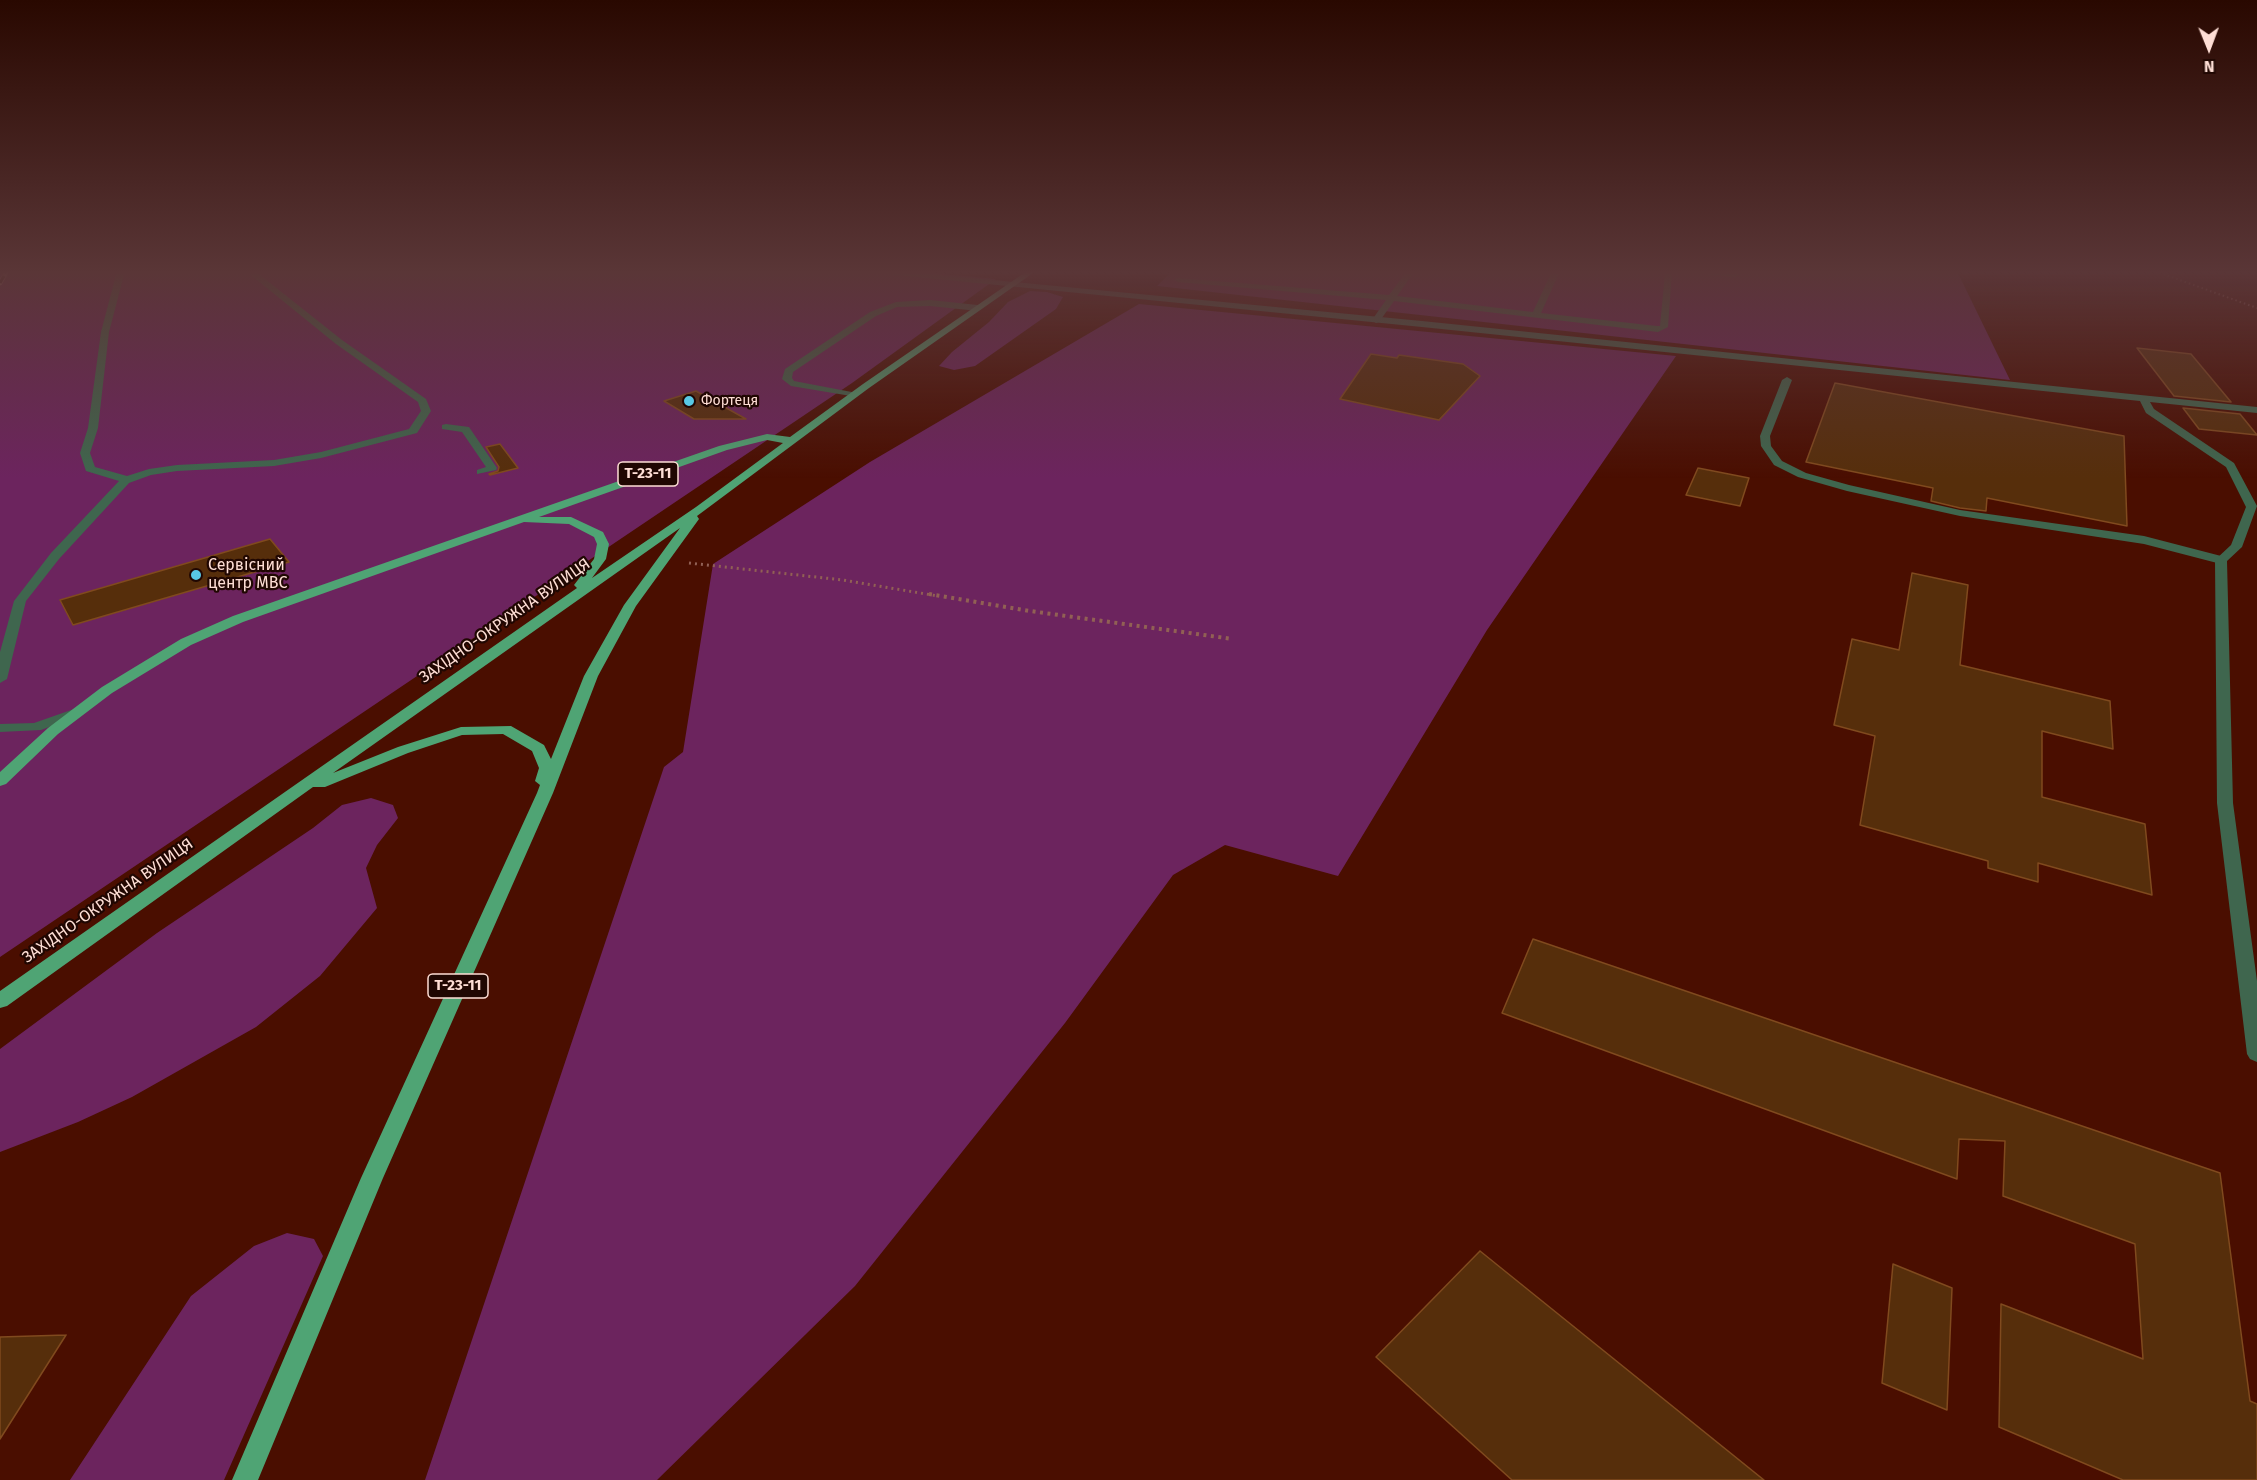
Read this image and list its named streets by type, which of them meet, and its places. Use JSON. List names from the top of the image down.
{
  "streets": {
    "main road": ["Т-23-11", "ЗАХІДНО-ОКРУЖНА ВУЛИЦЯ"]
  },
  "crossings": [
    ["Т-23-11", "ЗАХІДНО-ОКРУЖНА ВУЛИЦЯ"]
  ],
  "places": ["Фортеця", "Сервісний центр МВС"],
  "north": "bottom"
}
